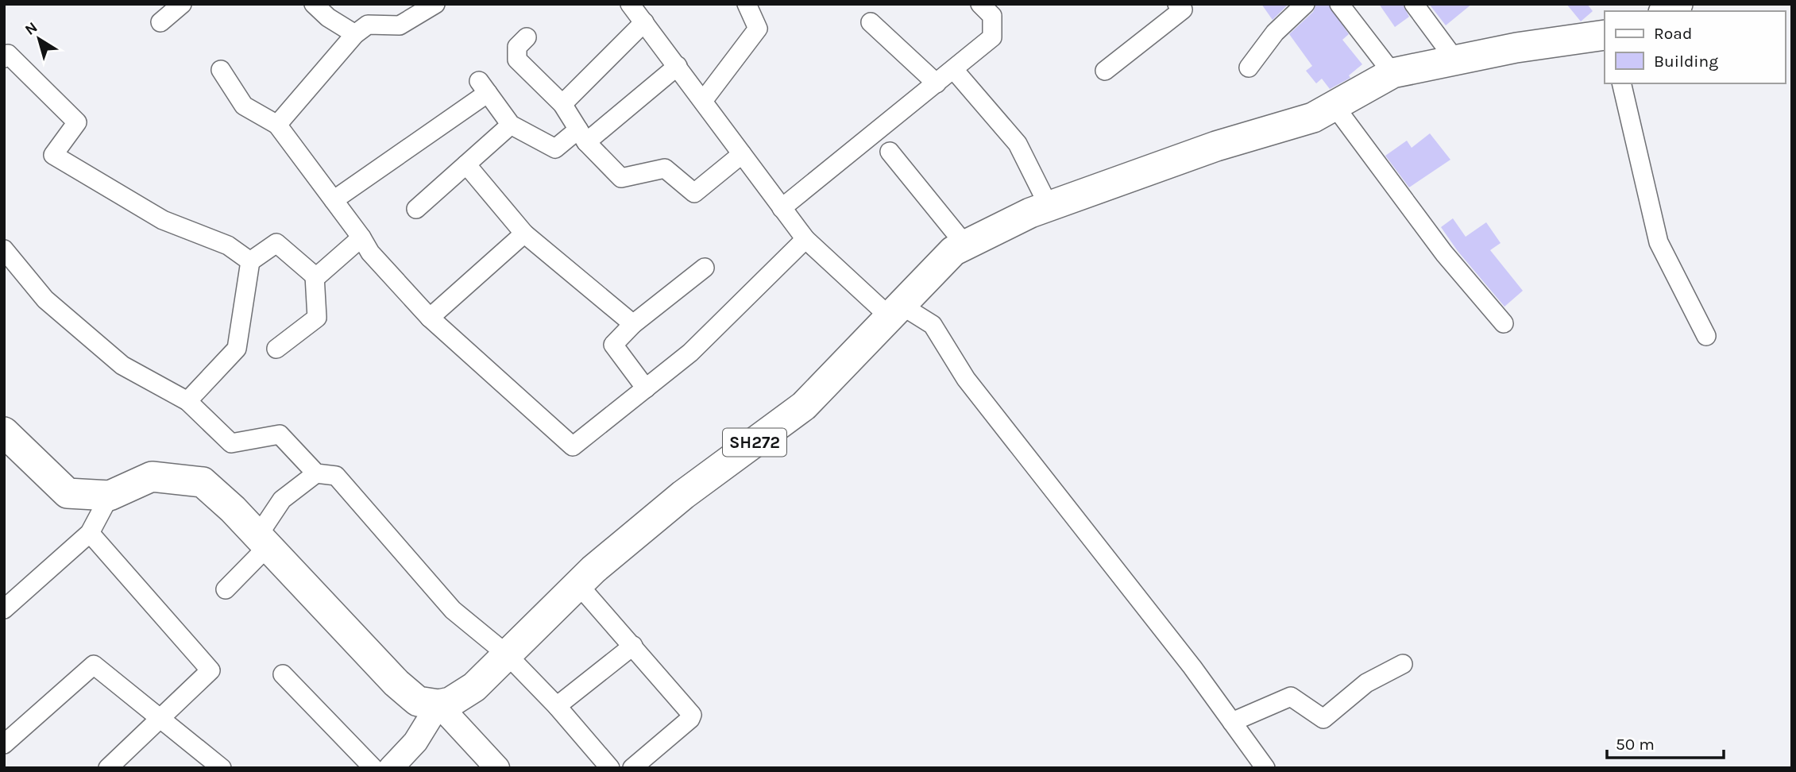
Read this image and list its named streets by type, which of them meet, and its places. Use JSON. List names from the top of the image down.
{
  "streets": {
    "main road": ["SH272"]
  },
  "legend": ["Road", "Building"],
  "scale_bar": "50 m",
  "north": "top left"
}
